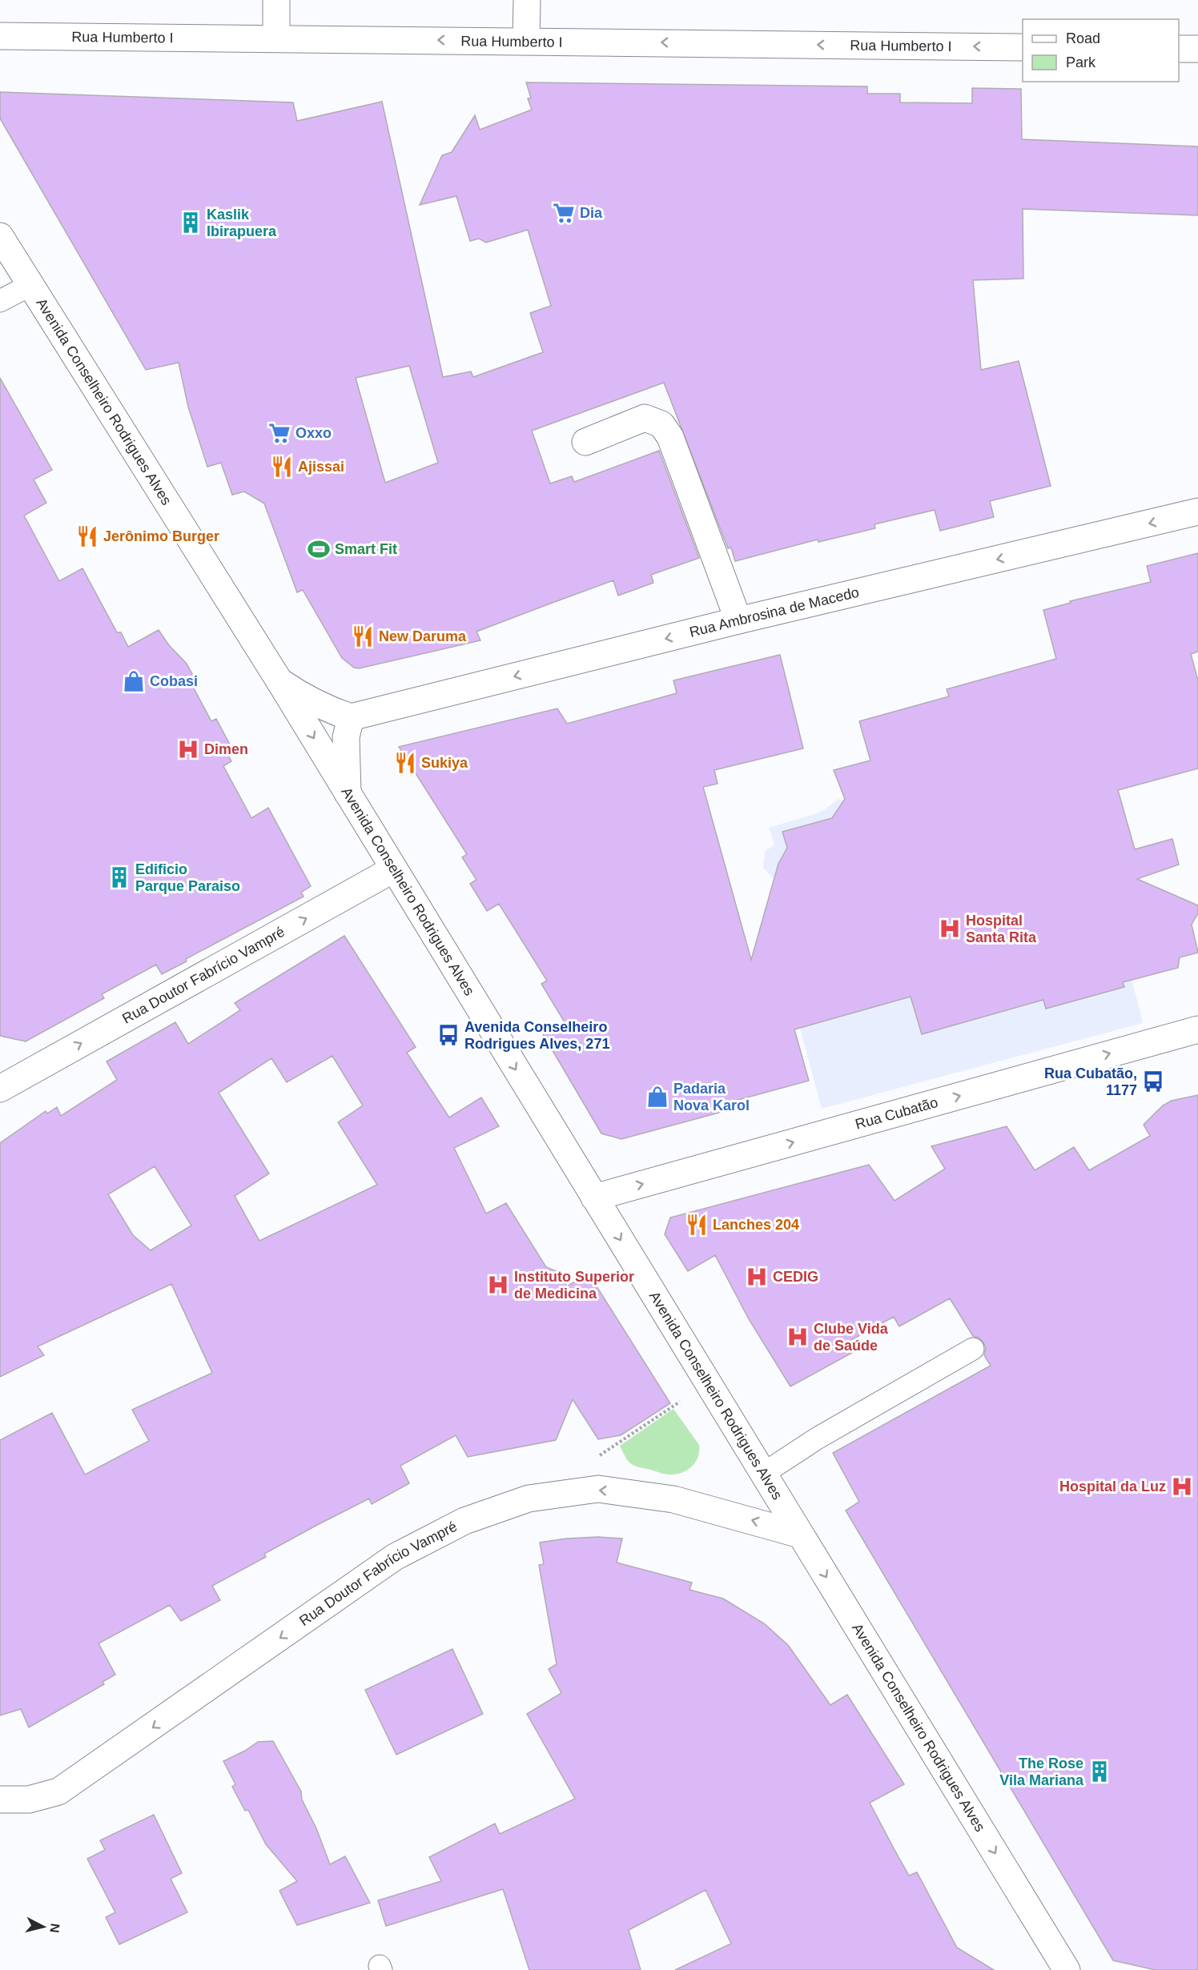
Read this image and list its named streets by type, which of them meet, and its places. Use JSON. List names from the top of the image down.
{
  "streets": {
    "street": [
      "Rua Humberto I",
      "Avenida Conselheiro Rodrigues Alves",
      "Rua Ambrosina de Macedo",
      "Rua Doutor Fabrício Vampré",
      "Rua Cubatão"
    ]
  },
  "crossings": [
    ["Avenida Conselheiro Rodrigues Alves", "Rua Doutor Fabrício Vampré"],
    ["Avenida Conselheiro Rodrigues Alves", "Rua Cubatão"]
  ],
  "one_way": [
    "Rua Humberto I",
    "Avenida Conselheiro Rodrigues Alves",
    "Rua Ambrosina de Macedo",
    "Rua Cubatão"
  ],
  "places": {
    "supermarket": ["Dia", "Oxxo"],
    "building": ["Kaslik Ibirapuera", "Edificio Parque Paraiso", "The Rose Vila Mariana"],
    "restaurant": [
      "Ajissai",
      "Jerônimo Burger",
      "New Daruma",
      "Sukiya",
      "Lanches 204"
    ],
    "sports": ["Smart Fit"],
    "shop": ["Cobasi", "Padaria Nova Karol"],
    "hospital": [
      "Dimen",
      "Hospital Santa Rita",
      "CEDIG",
      "Instituto Superior de Medicina",
      "Clube Vida de Saúde",
      "Hospital da Luz"
    ],
    "bus stop": ["Avenida Conselheiro Rodrigues Alves, 271", "Rua Cubatão, 1177"]
  },
  "legend": ["Road", "Park"],
  "north": "right"
}
